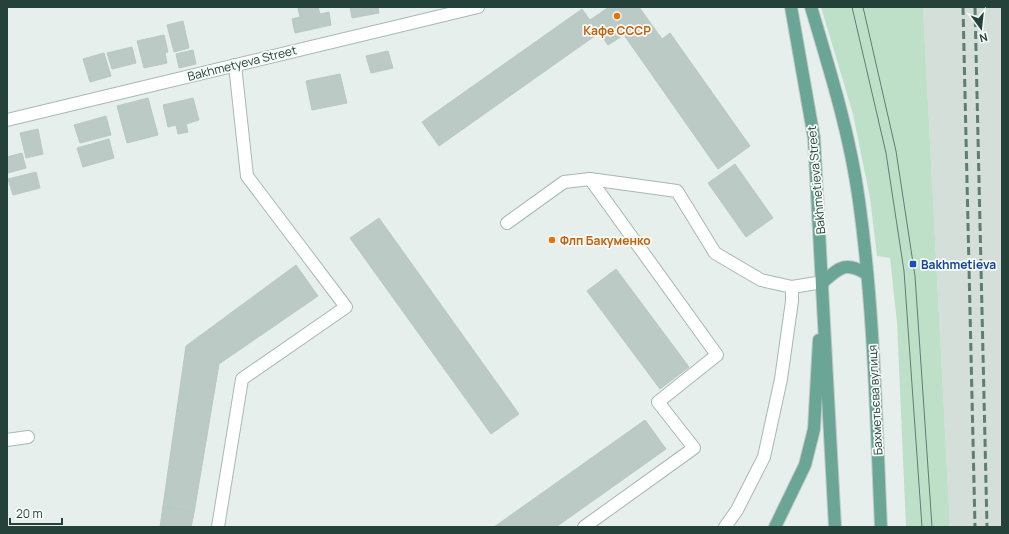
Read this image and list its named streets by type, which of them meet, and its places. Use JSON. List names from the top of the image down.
{
  "streets": {
    "main road": ["Bakhmetieva Street", "Бахметьєва вулиця"],
    "street": ["Bakhmetyeva Street"]
  },
  "places": {
    "other": ["Кафе СССР", "Флп Бакуменко"],
    "transit": ["Bakhmetieva"]
  },
  "scale_bar": "20 m",
  "north": "bottom"
}
